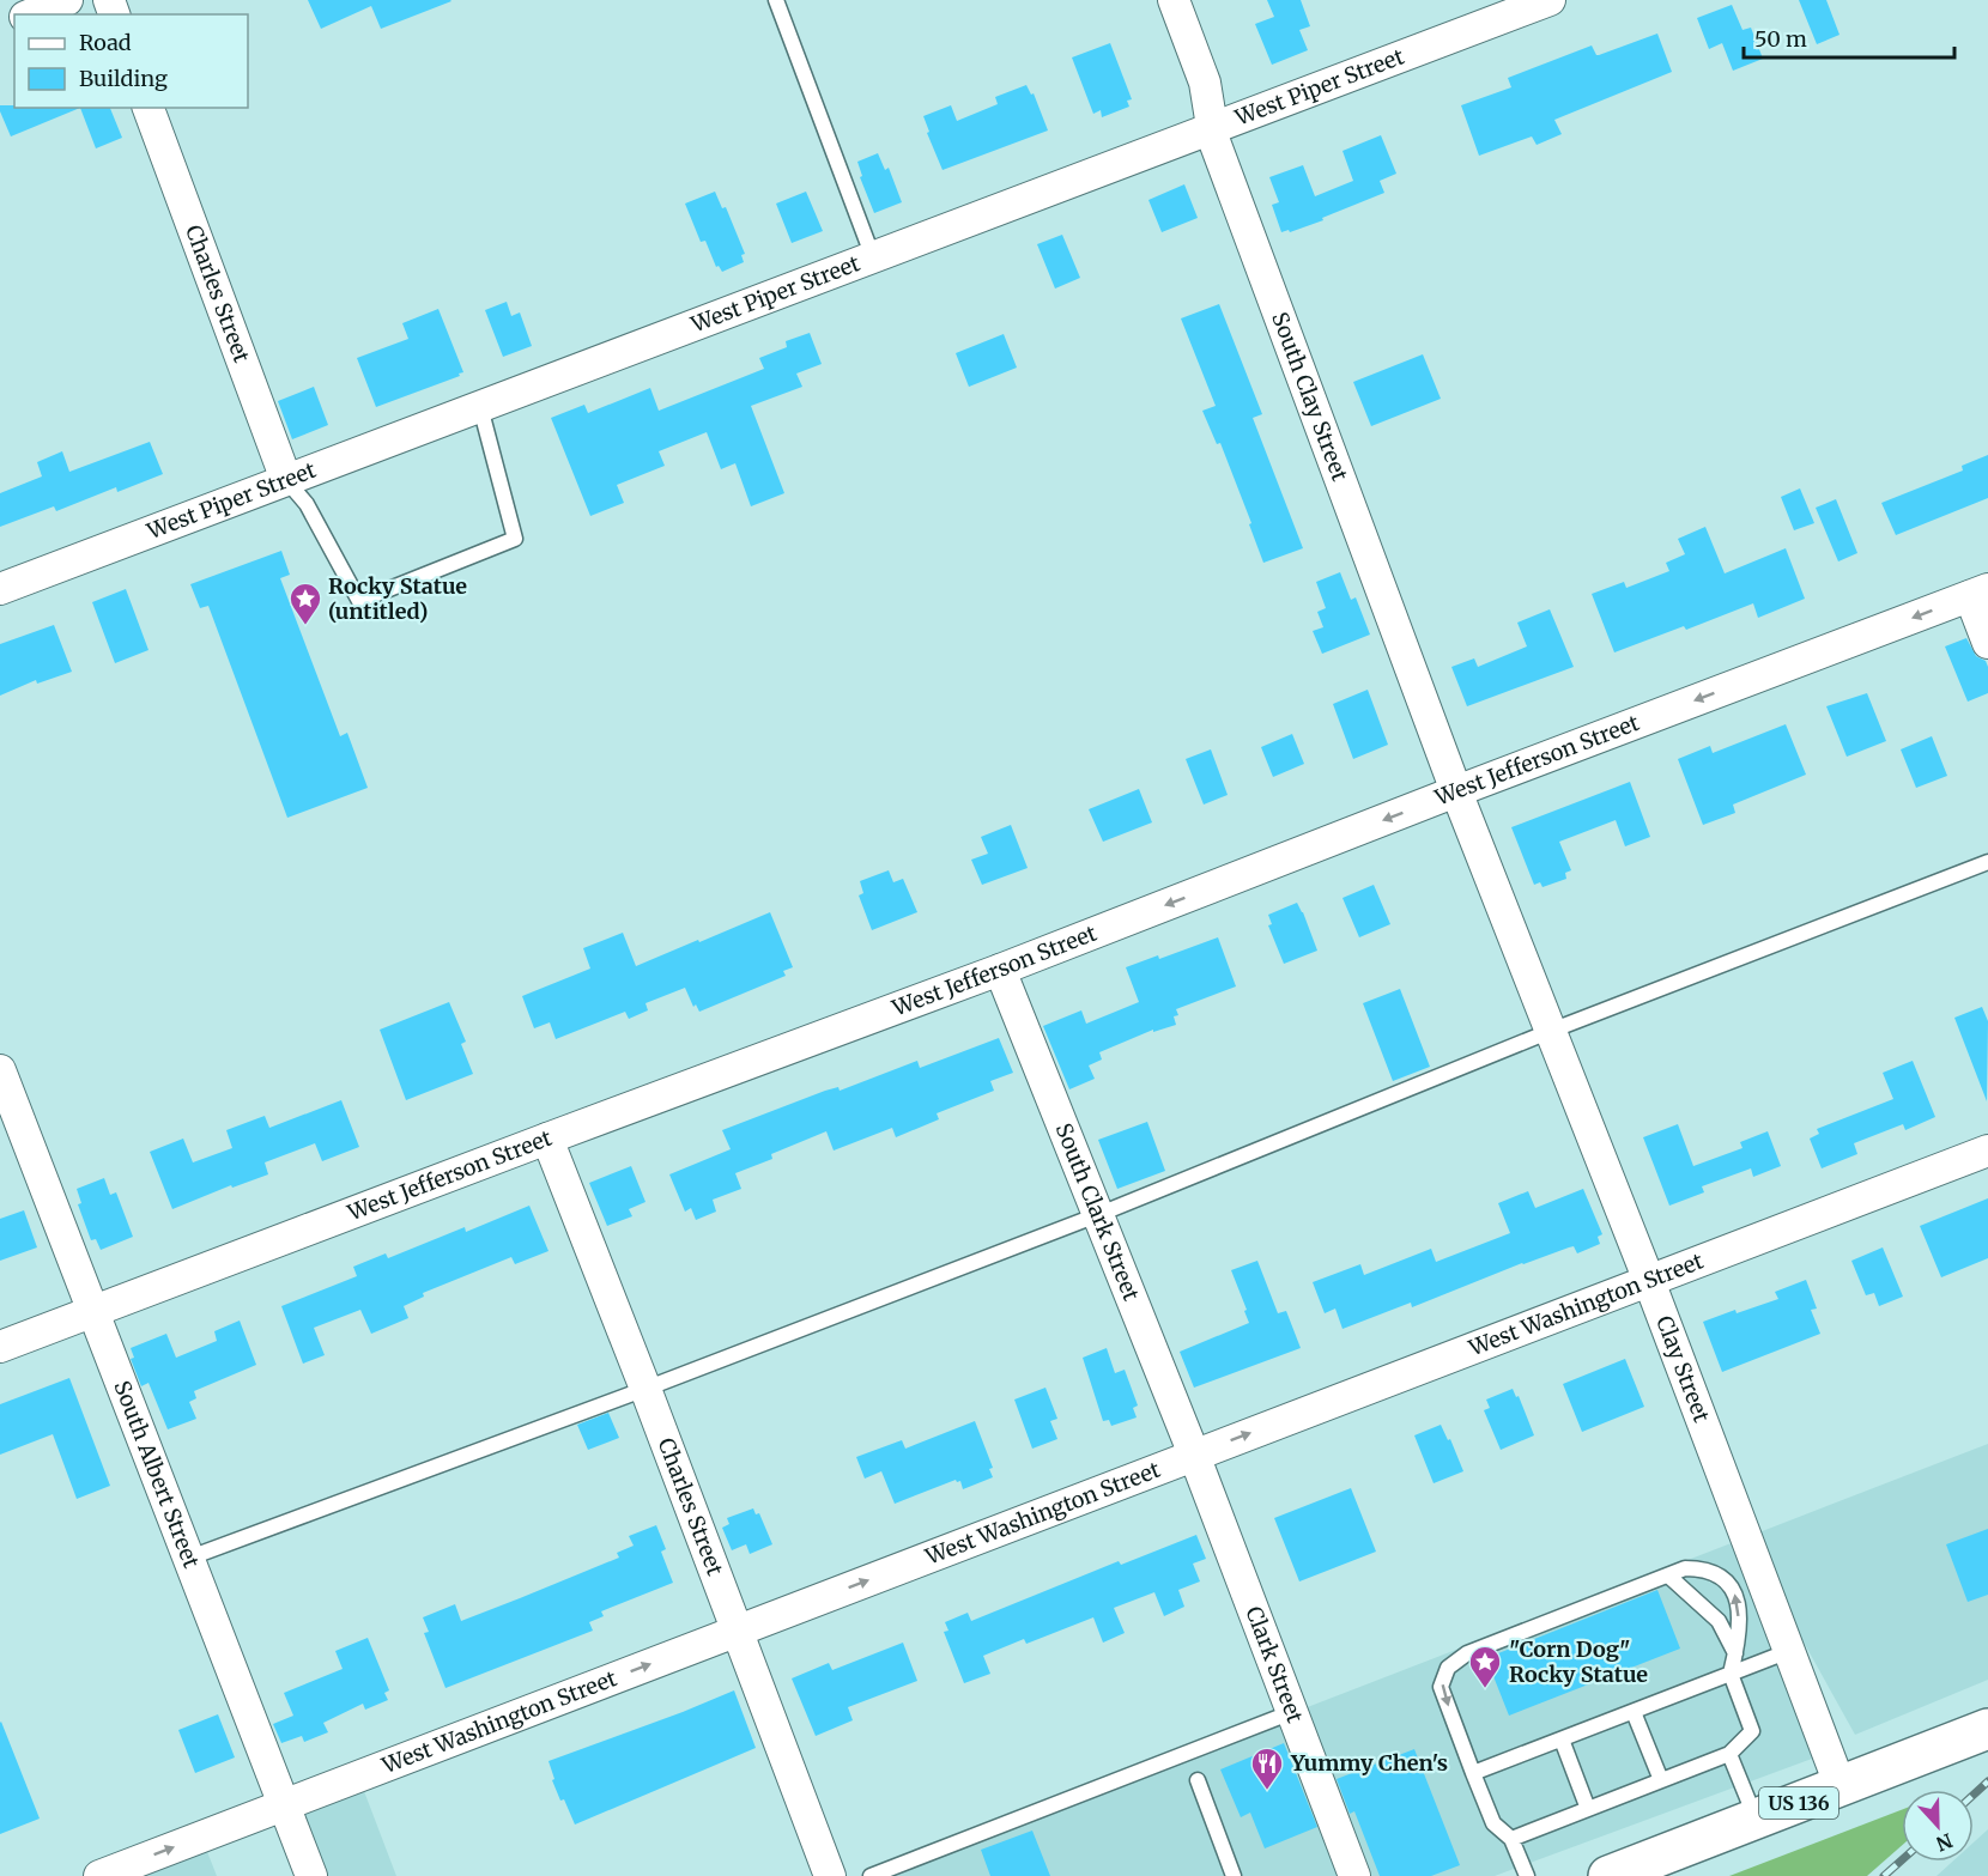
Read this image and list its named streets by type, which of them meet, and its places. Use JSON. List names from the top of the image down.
{
  "streets": {
    "main road": ["US 136"],
    "street": [
      "West Piper Street",
      "Charles Street",
      "South Clay Street",
      "West Jefferson Street",
      "South Clark Street",
      "West Washington Street",
      "Clay Street",
      "South Albert Street",
      "Clark Street"
    ]
  },
  "crossings": [
    ["West Piper Street", "Charles Street"],
    ["West Piper Street", "South Clay Street"],
    ["Charles Street", "West Jefferson Street"],
    ["Charles Street", "West Washington Street"],
    ["South Clay Street", "West Jefferson Street"],
    ["South Clay Street", "Clay Street"],
    ["West Jefferson Street", "South Clark Street"],
    ["West Jefferson Street", "Clay Street"],
    ["West Jefferson Street", "South Albert Street"],
    ["South Clark Street", "West Washington Street"],
    ["South Clark Street", "Clark Street"],
    ["West Washington Street", "Clay Street"],
    ["West Washington Street", "South Albert Street"],
    ["West Washington Street", "Clark Street"],
    ["Clay Street", "US 136"]
  ],
  "one_way": ["West Jefferson Street", "West Washington Street"],
  "places": {
    "place": ["Rocky Statue (untitled)", "\"Corn Dog\" Rocky Statue"],
    "restaurant": ["Yummy Chen's"]
  },
  "legend": ["Road", "Building"],
  "scale_bar": "50 m",
  "north": "bottom"
}
